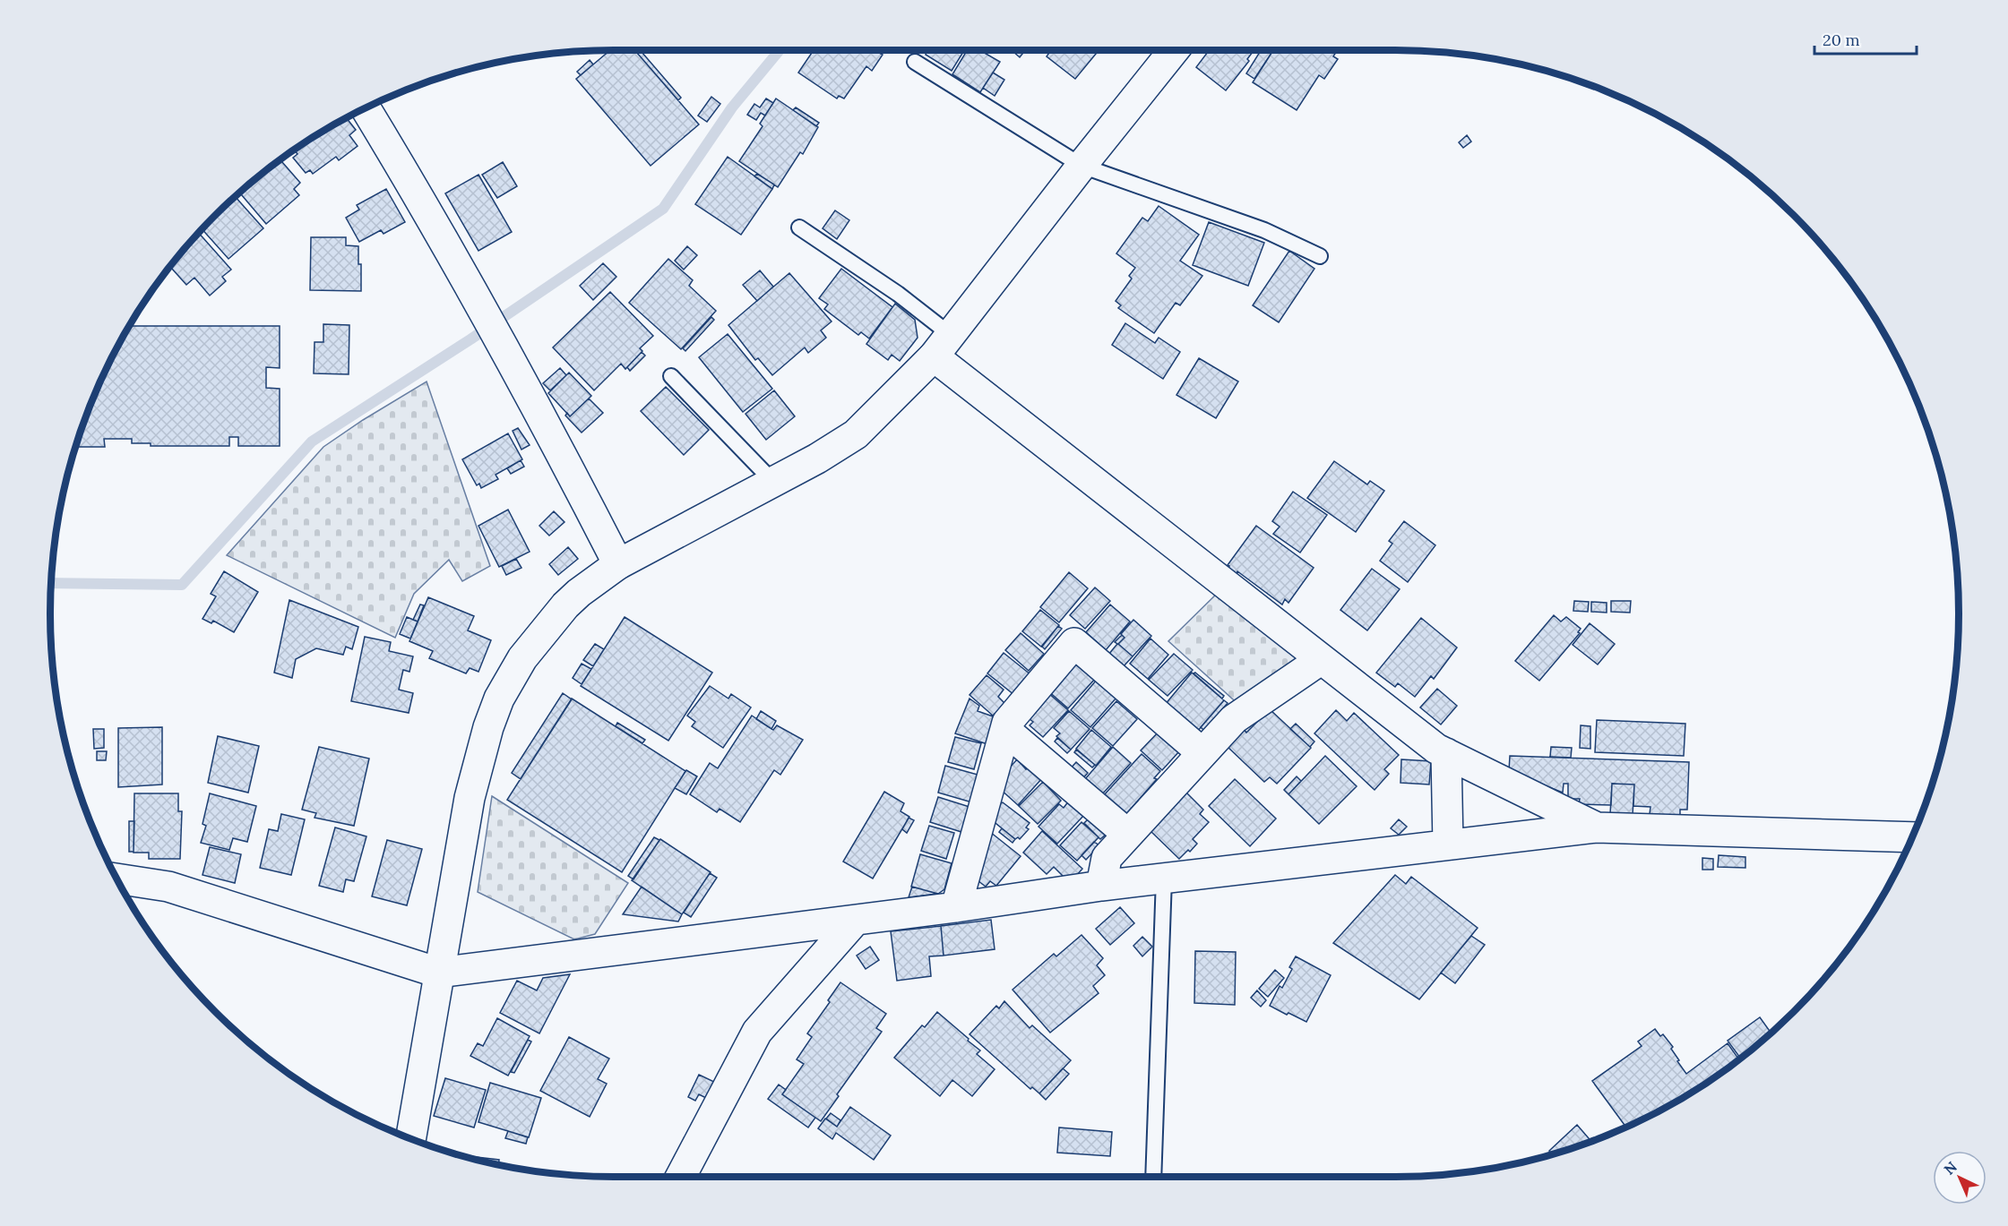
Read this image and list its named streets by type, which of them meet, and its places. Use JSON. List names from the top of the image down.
{
  "scale_bar": "20 m",
  "north": "top left"
}
